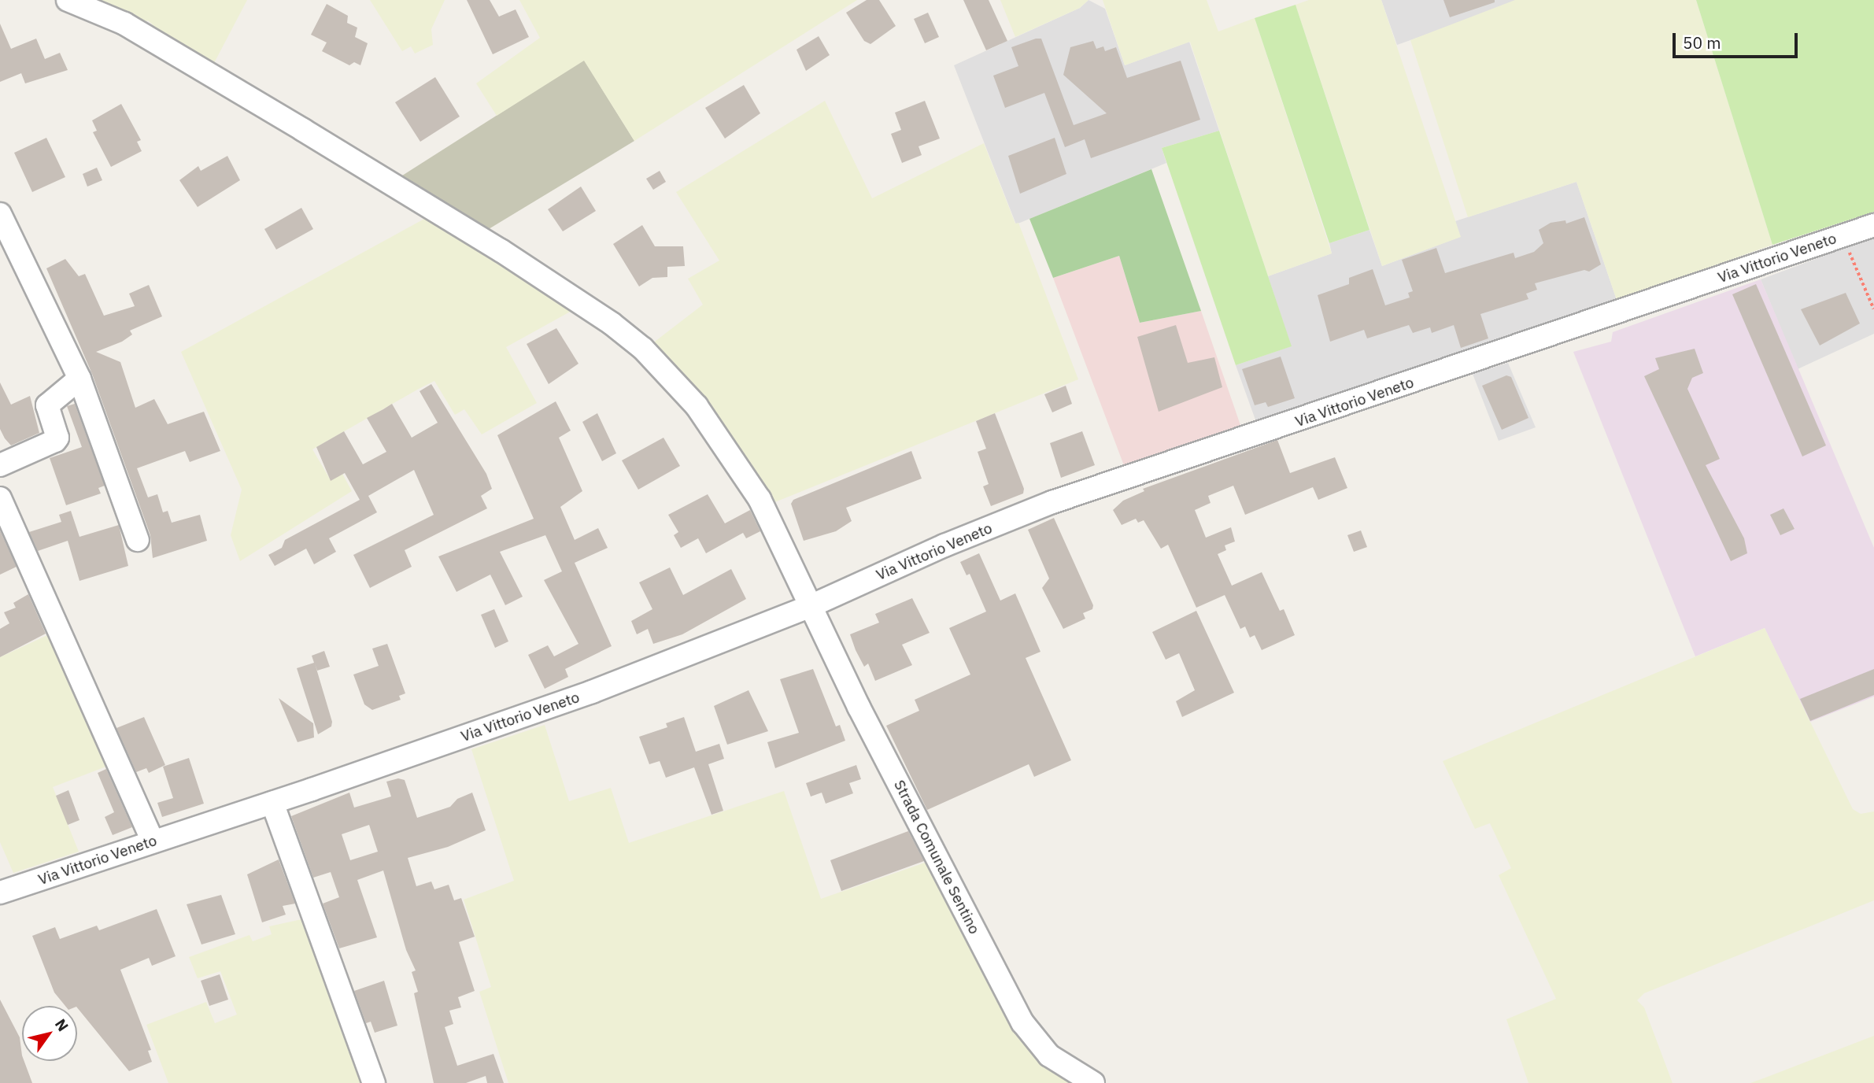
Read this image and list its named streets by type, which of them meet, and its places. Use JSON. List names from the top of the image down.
{
  "streets": {
    "street": ["Via Vittorio Veneto", "Strada Comunale Sentino"]
  },
  "crossings": [
    ["Via Vittorio Veneto", "Strada Comunale Sentino"]
  ],
  "scale_bar": "50 m",
  "north": "top right"
}
